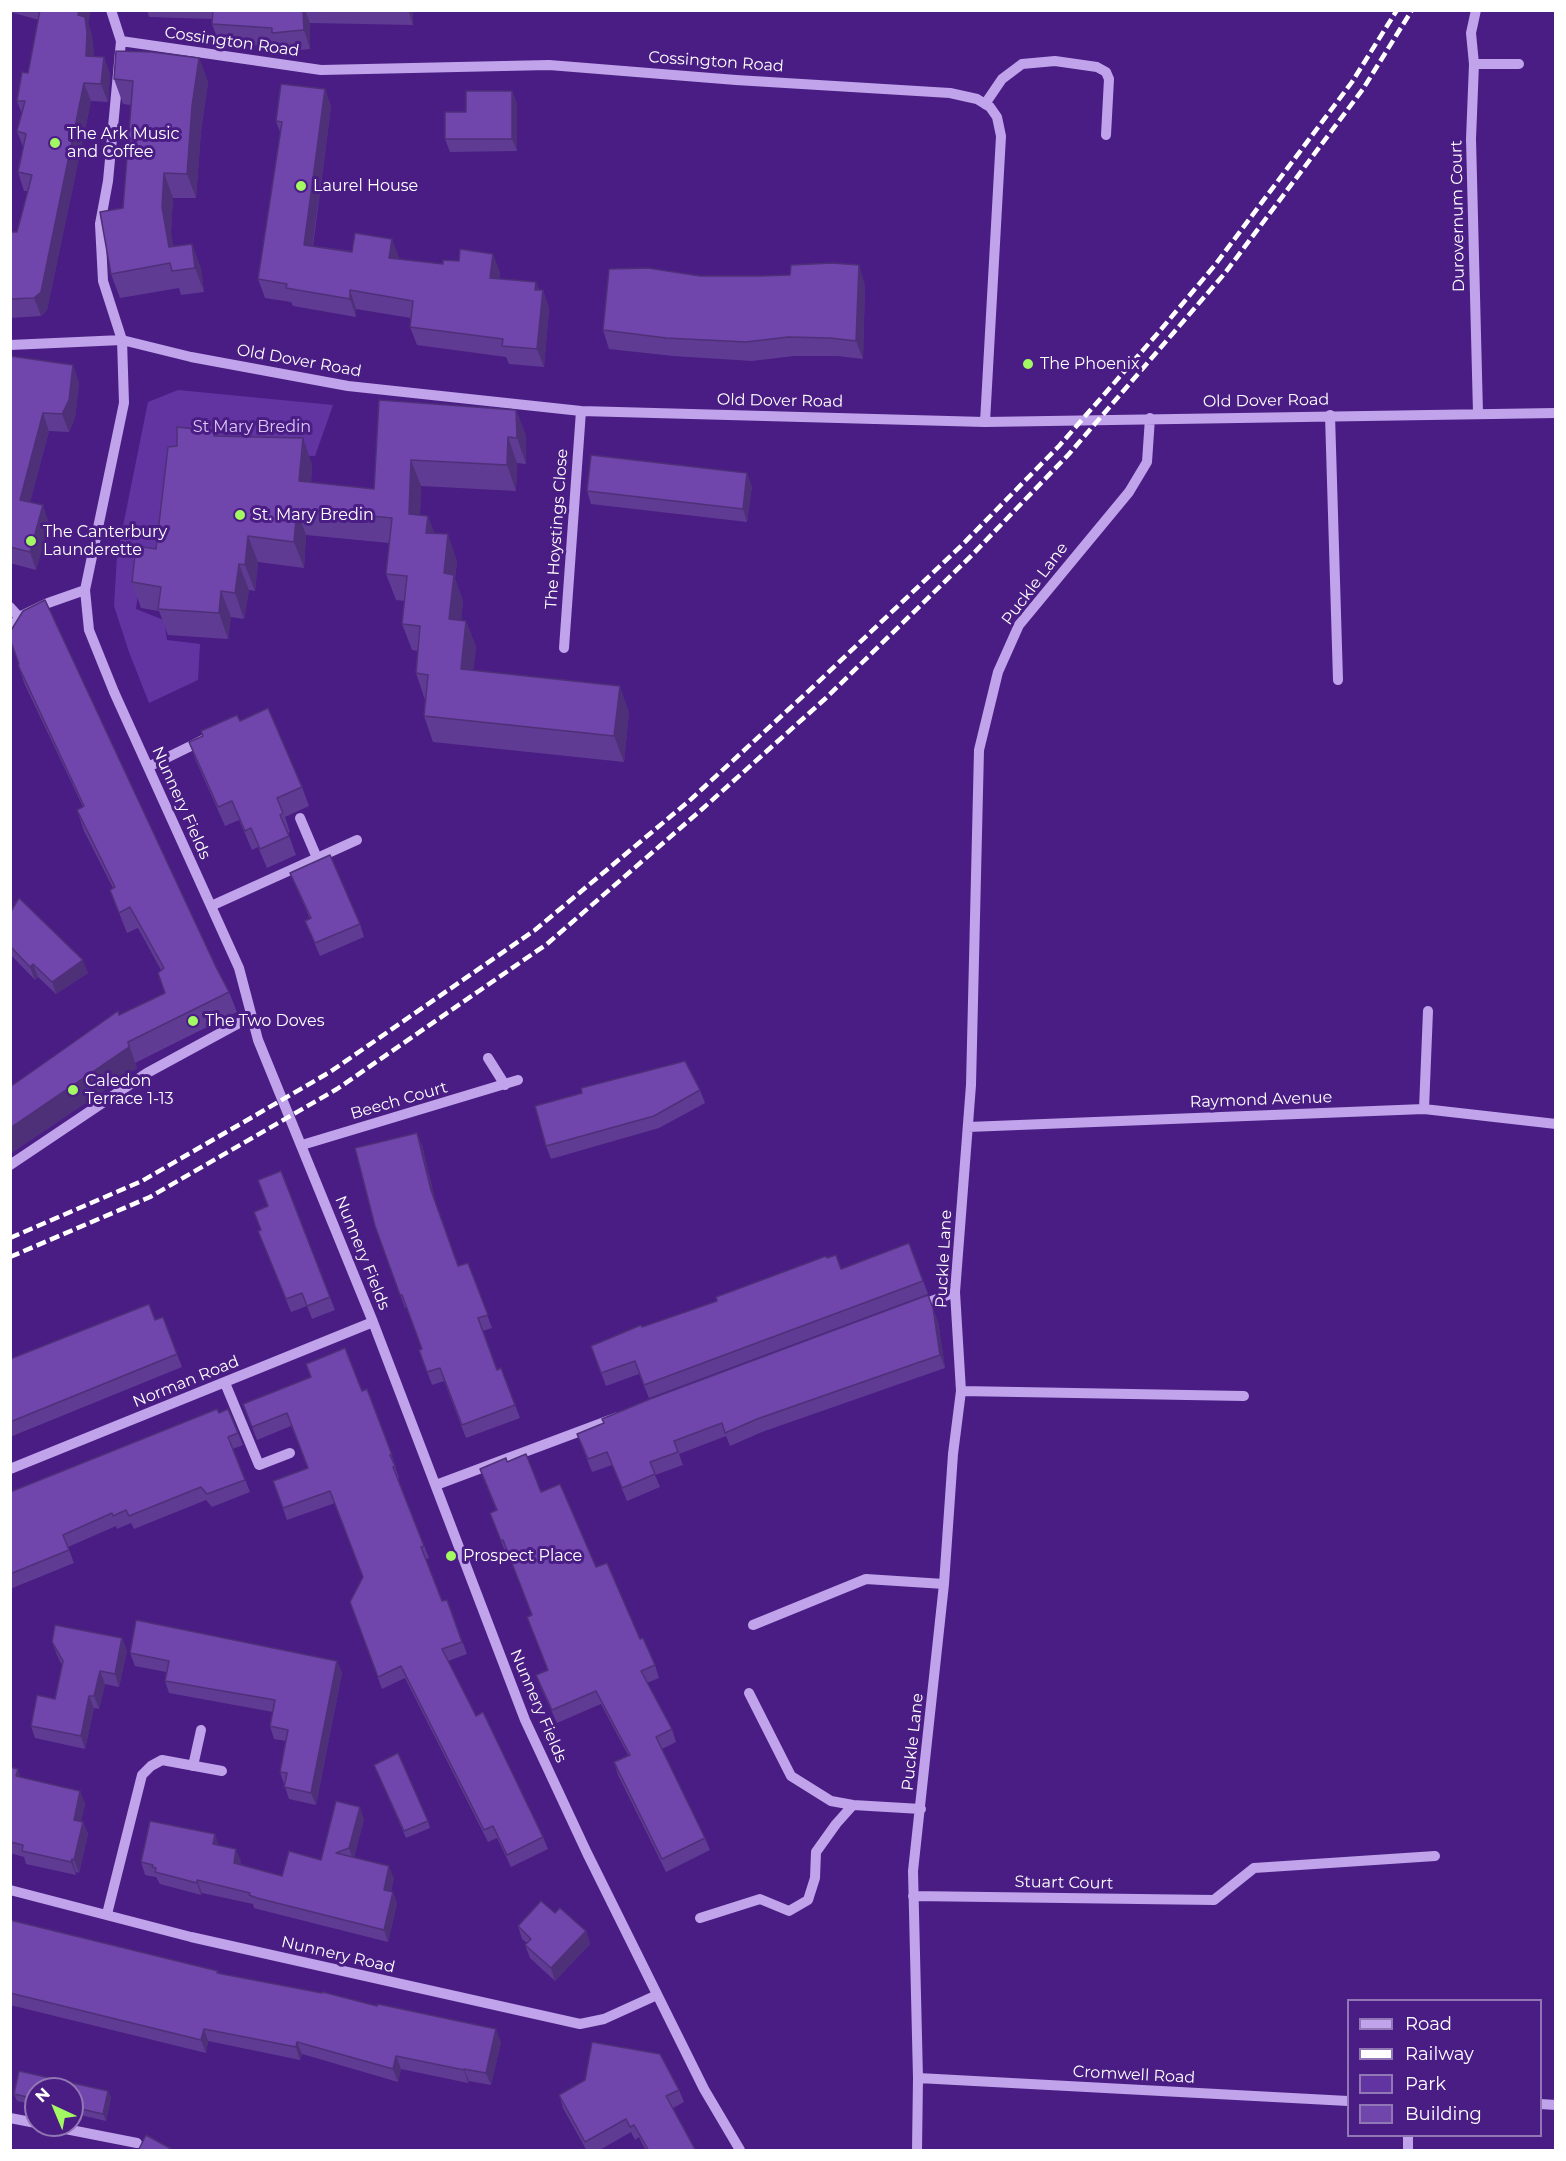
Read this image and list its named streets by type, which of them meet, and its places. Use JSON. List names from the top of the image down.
{
  "streets": {
    "street": [
      "Cossington Road",
      "Durovernum Court",
      "Old Dover Road",
      "The Hoystings Close",
      "Puckle Lane",
      "Nunnery Fields",
      "Raymond Avenue",
      "Beech Court",
      "Norman Road",
      "Stuart Court",
      "Nunnery Road",
      "Cromwell Road"
    ]
  },
  "crossings": [
    ["Cossington Road", "Nunnery Fields"],
    ["Durovernum Court", "Old Dover Road"],
    ["Old Dover Road", "The Hoystings Close"],
    ["Old Dover Road", "Puckle Lane"],
    ["Old Dover Road", "Nunnery Fields"],
    ["Puckle Lane", "Raymond Avenue"],
    ["Puckle Lane", "Stuart Court"],
    ["Puckle Lane", "Cromwell Road"],
    ["Nunnery Fields", "Beech Court"],
    ["Nunnery Fields", "Norman Road"],
    ["Nunnery Fields", "Nunnery Road"]
  ],
  "parks": ["St Mary Bredin"],
  "places": [
    "The Ark Music and Coffee",
    "Laurel House",
    "The Phoenix",
    "St. Mary Bredin",
    "The Canterbury Launderette",
    "The Two Doves",
    "Caledon Terrace 1-13",
    "Prospect Place"
  ],
  "legend": [
    "Road",
    "Railway",
    "Park",
    "Building"
  ],
  "north": "top left"
}
